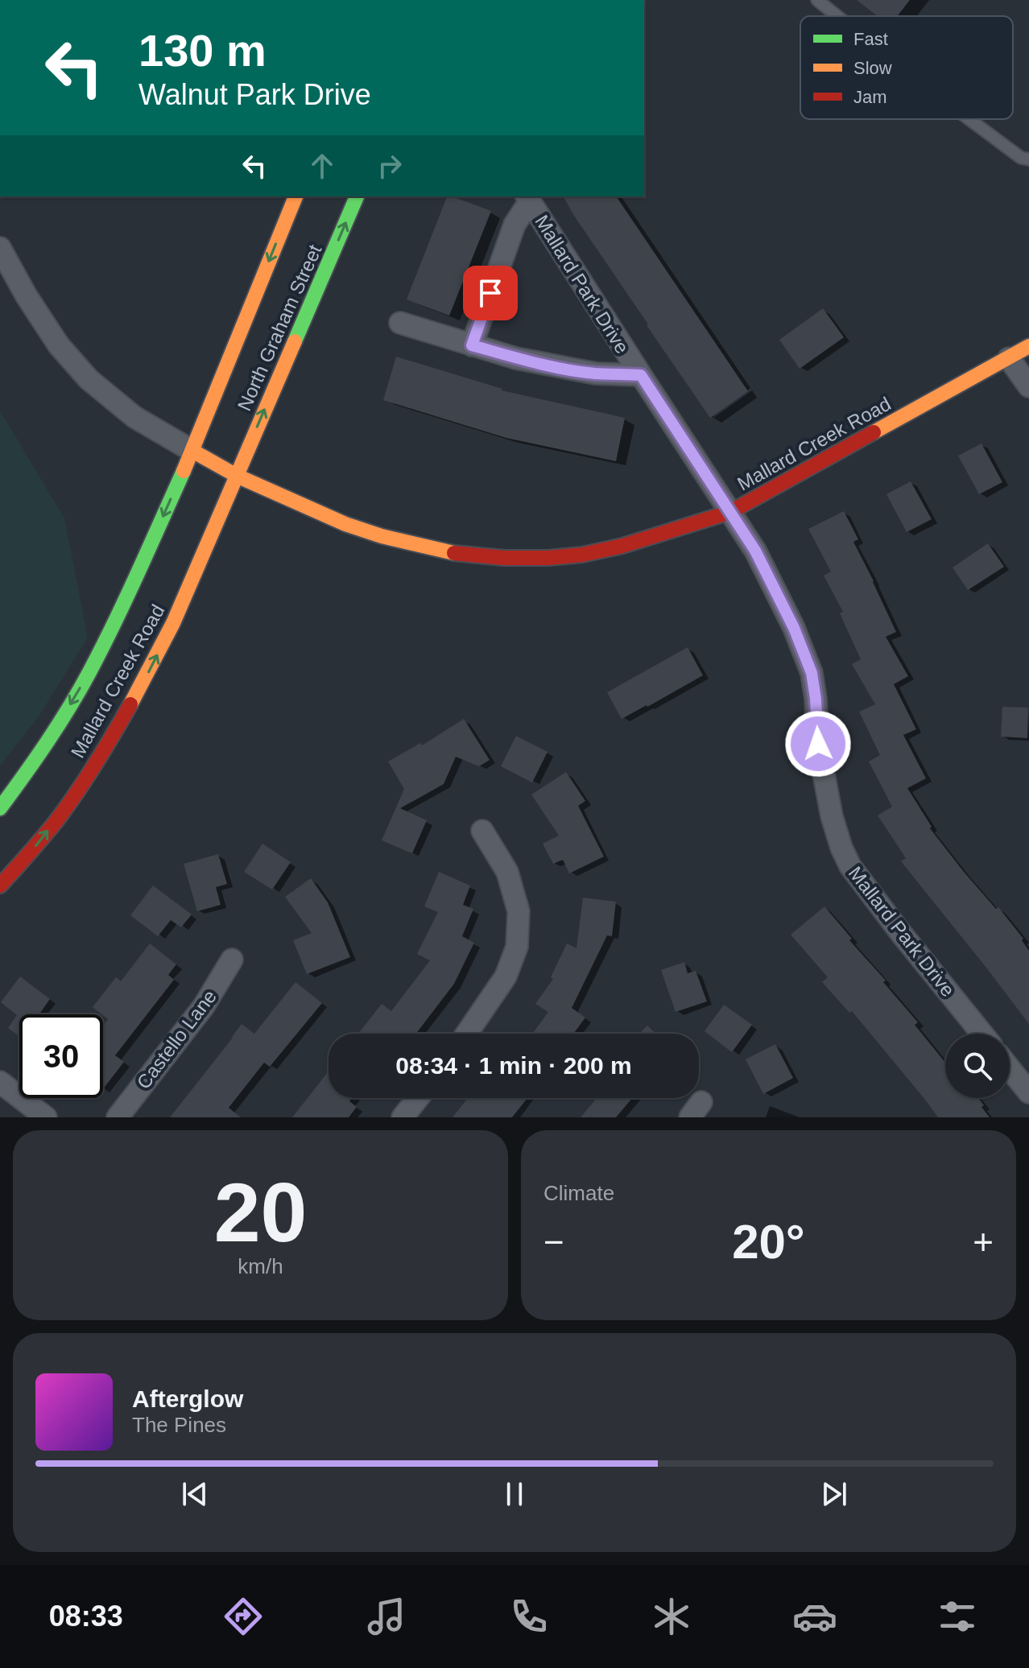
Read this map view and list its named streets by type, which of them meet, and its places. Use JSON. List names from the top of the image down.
{
  "streets": {
    "main road": ["North Graham Street", "Mallard Creek Road"],
    "street": ["Mallard Park Drive", "Castello Lane"]
  },
  "crossings": [
    ["Mallard Park Drive", "Mallard Creek Road"],
    ["North Graham Street", "Mallard Creek Road"]
  ],
  "legend": ["Fast", "Slow", "Jam"],
  "page": {
    "turn": ["130 m", "Walnut Park Drive"],
    "limit": "30",
    "trip": "08:34 · 1 min · 200 m",
    "tile": [
      ["20", "km/h"],
      "Climate"
    ],
    "heat": ["−", "20°", "+"],
    "song": ["Afterglow", "The Pines"],
    "tabs": "08:33"
  }
}
